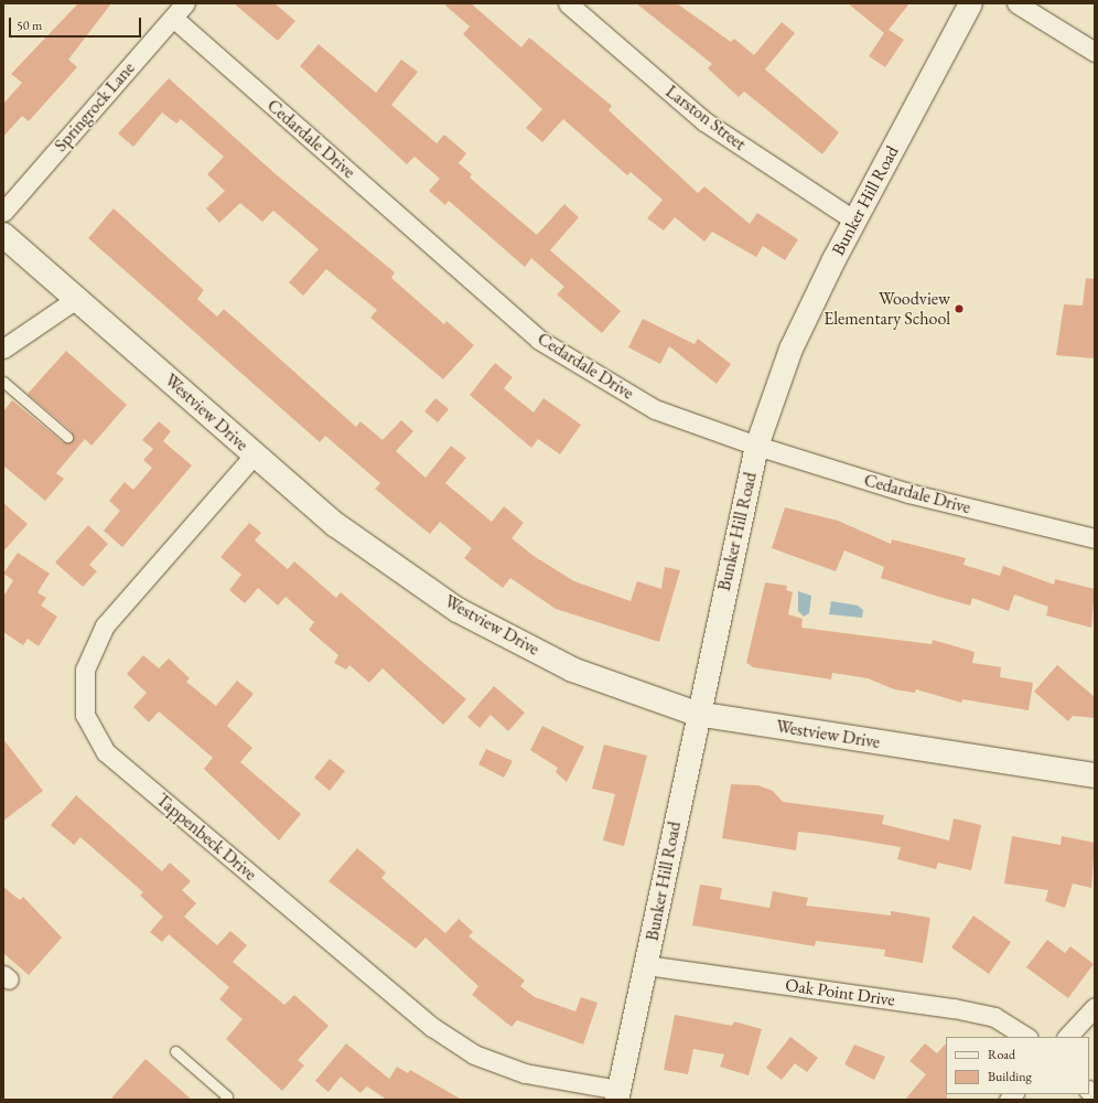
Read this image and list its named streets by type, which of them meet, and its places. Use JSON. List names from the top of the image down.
{
  "streets": {
    "main road": ["Westview Drive"],
    "street": [
      "Springrock Lane",
      "Larston Street",
      "Cedardale Drive",
      "Bunker Hill Road",
      "Tappenbeck Drive",
      "Oak Point Drive"
    ]
  },
  "crossings": [
    ["Springrock Lane", "Cedardale Drive"],
    ["Larston Street", "Bunker Hill Road"],
    ["Cedardale Drive", "Bunker Hill Road"],
    ["Bunker Hill Road", "Westview Drive"],
    ["Bunker Hill Road", "Tappenbeck Drive"],
    ["Bunker Hill Road", "Oak Point Drive"],
    ["Westview Drive", "Tappenbeck Drive"]
  ],
  "places": ["Woodview Elementary School"],
  "legend": ["Road", "Building"],
  "scale_bar": "50 m"
}
